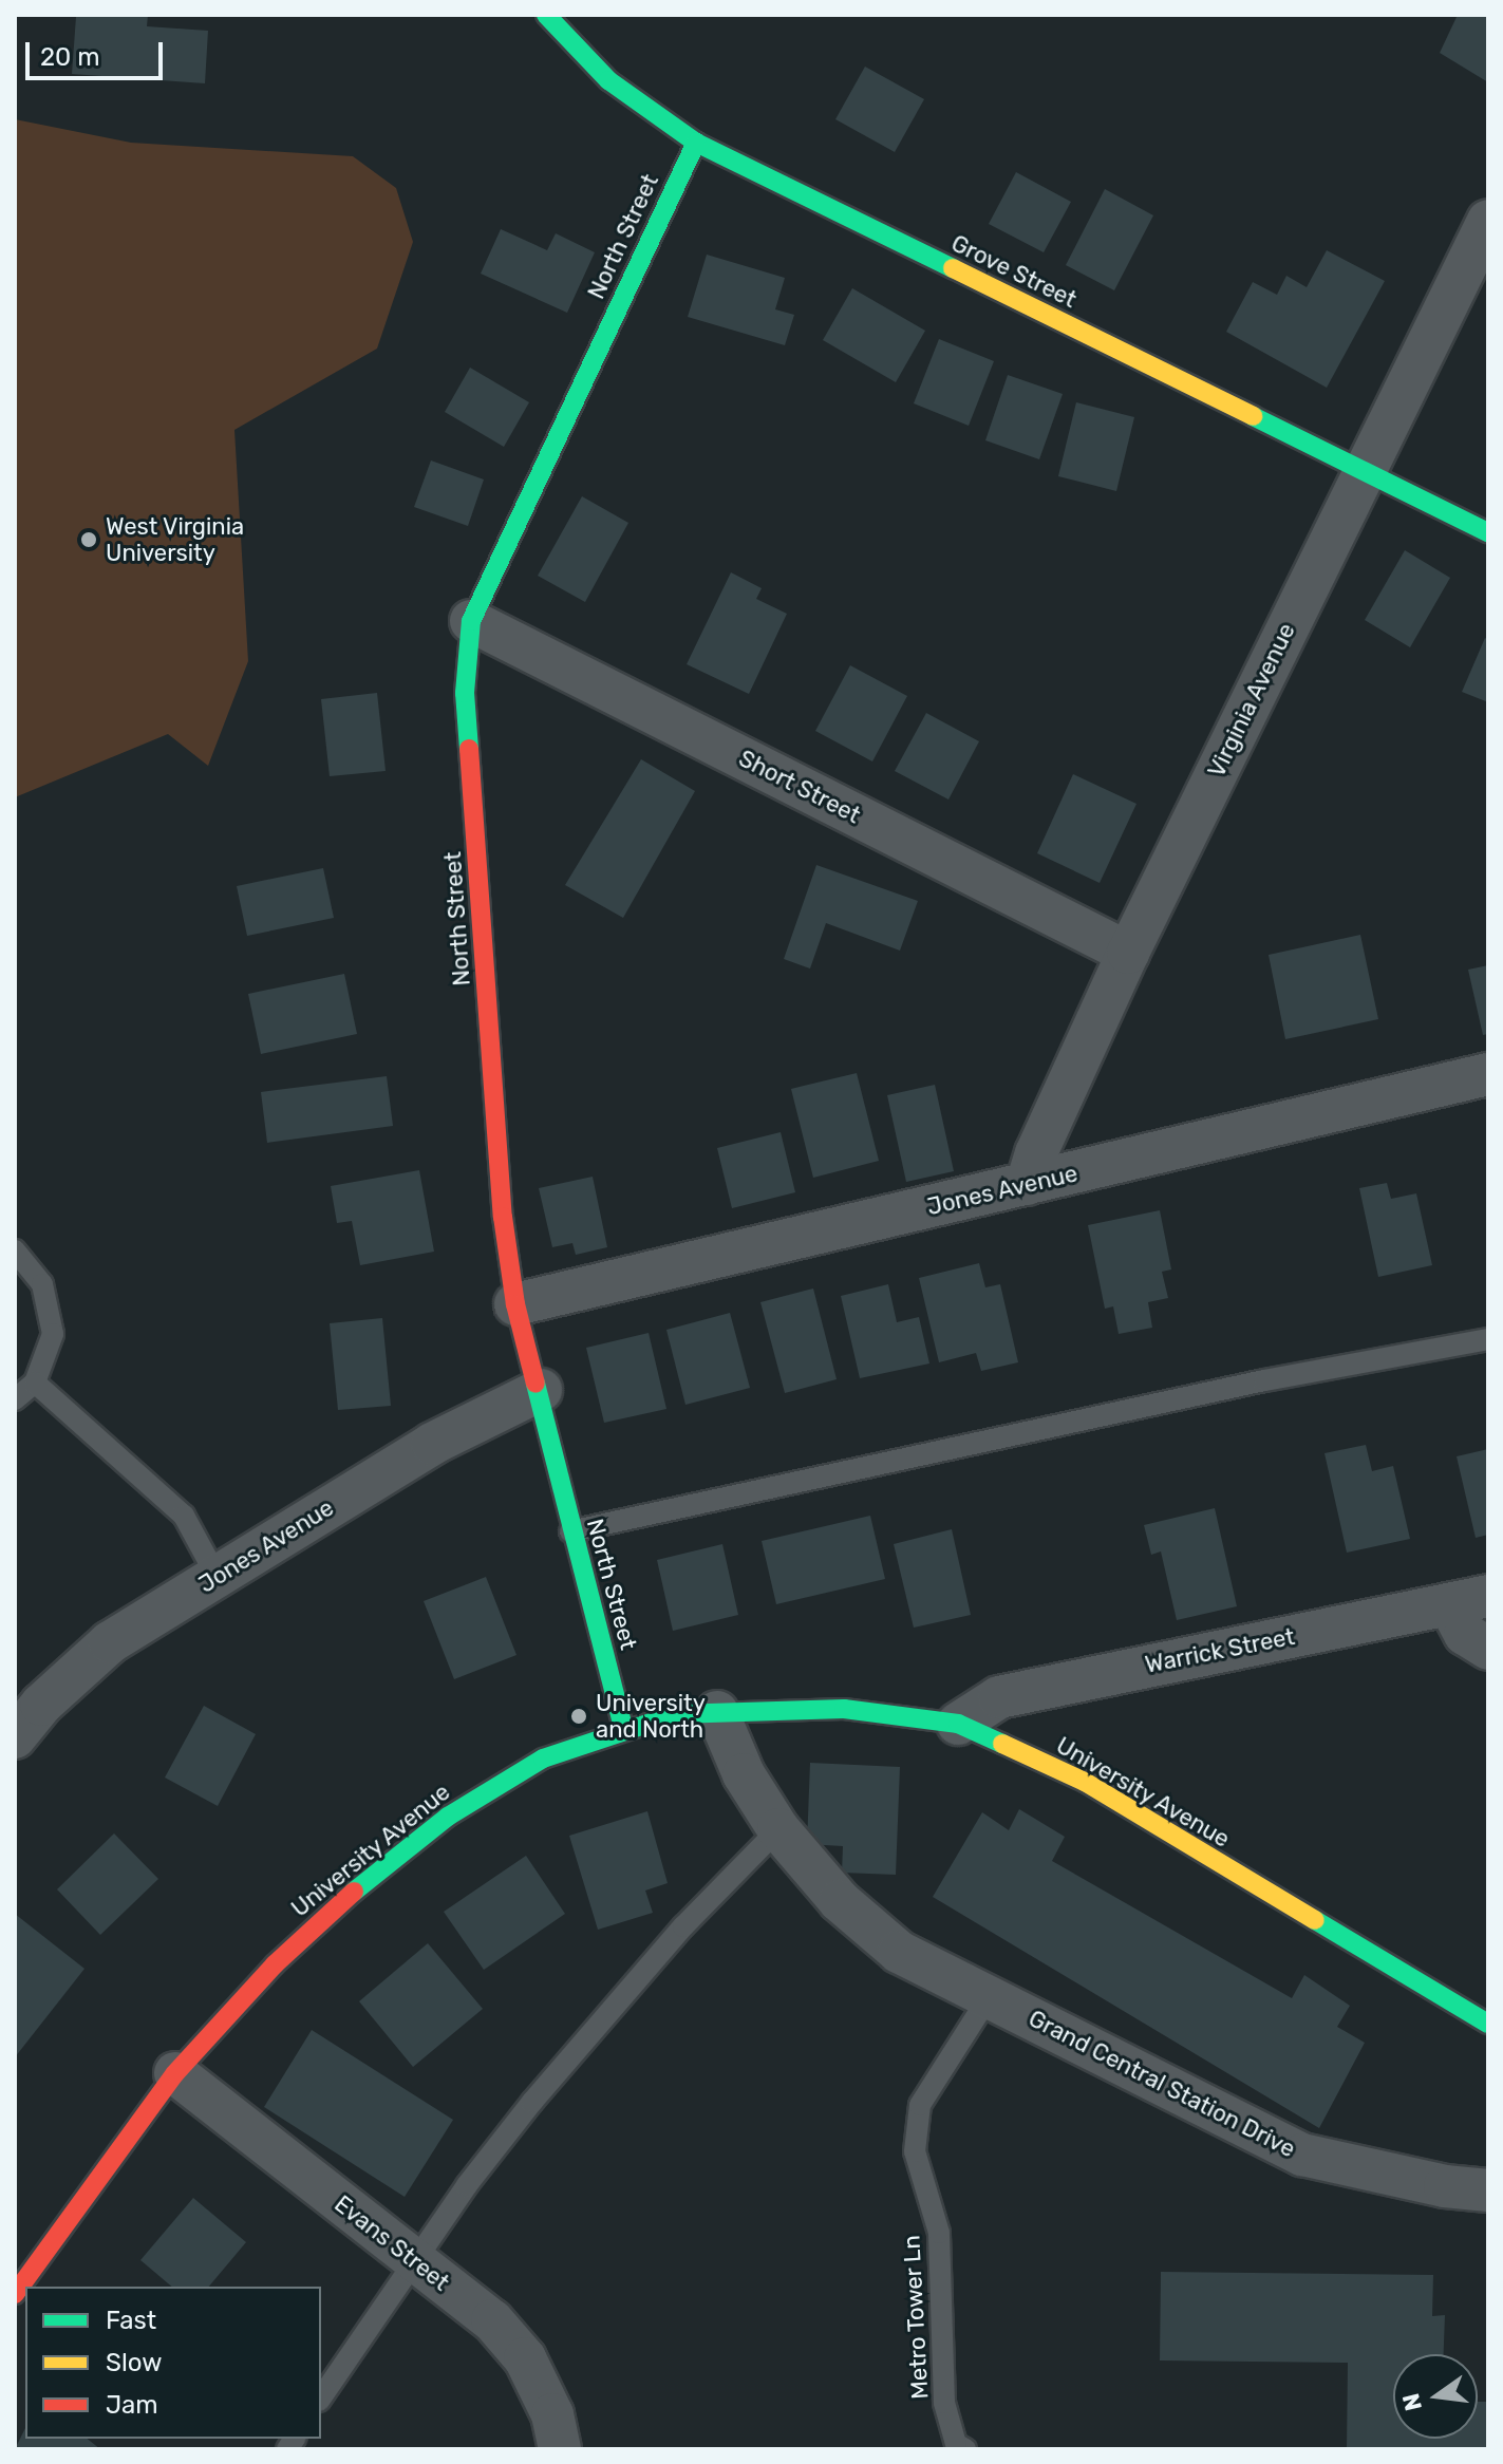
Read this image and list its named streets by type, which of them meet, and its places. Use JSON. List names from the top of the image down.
{
  "streets": {
    "street": [
      "North Street",
      "Grove Street",
      "Virginia Avenue",
      "Short Street",
      "Jones Avenue",
      "Warrick Street",
      "University Avenue",
      "Grand Central Station Drive",
      "Evans Street"
    ],
    "lane": ["Metro Tower Ln"]
  },
  "crossings": [
    ["North Street", "Grove Street"],
    ["North Street", "Short Street"],
    ["North Street", "Jones Avenue"],
    ["North Street", "University Avenue"],
    ["Grove Street", "Virginia Avenue"],
    ["Virginia Avenue", "Short Street"],
    ["Virginia Avenue", "Jones Avenue"],
    ["Warrick Street", "University Avenue"],
    ["University Avenue", "Grand Central Station Drive"],
    ["University Avenue", "Evans Street"],
    ["Grand Central Station Drive", "Metro Tower Ln"]
  ],
  "places": ["West Virginia University", "University and North"],
  "legend": ["Fast", "Slow", "Jam"],
  "scale_bar": "20 m",
  "north": "left"
}
